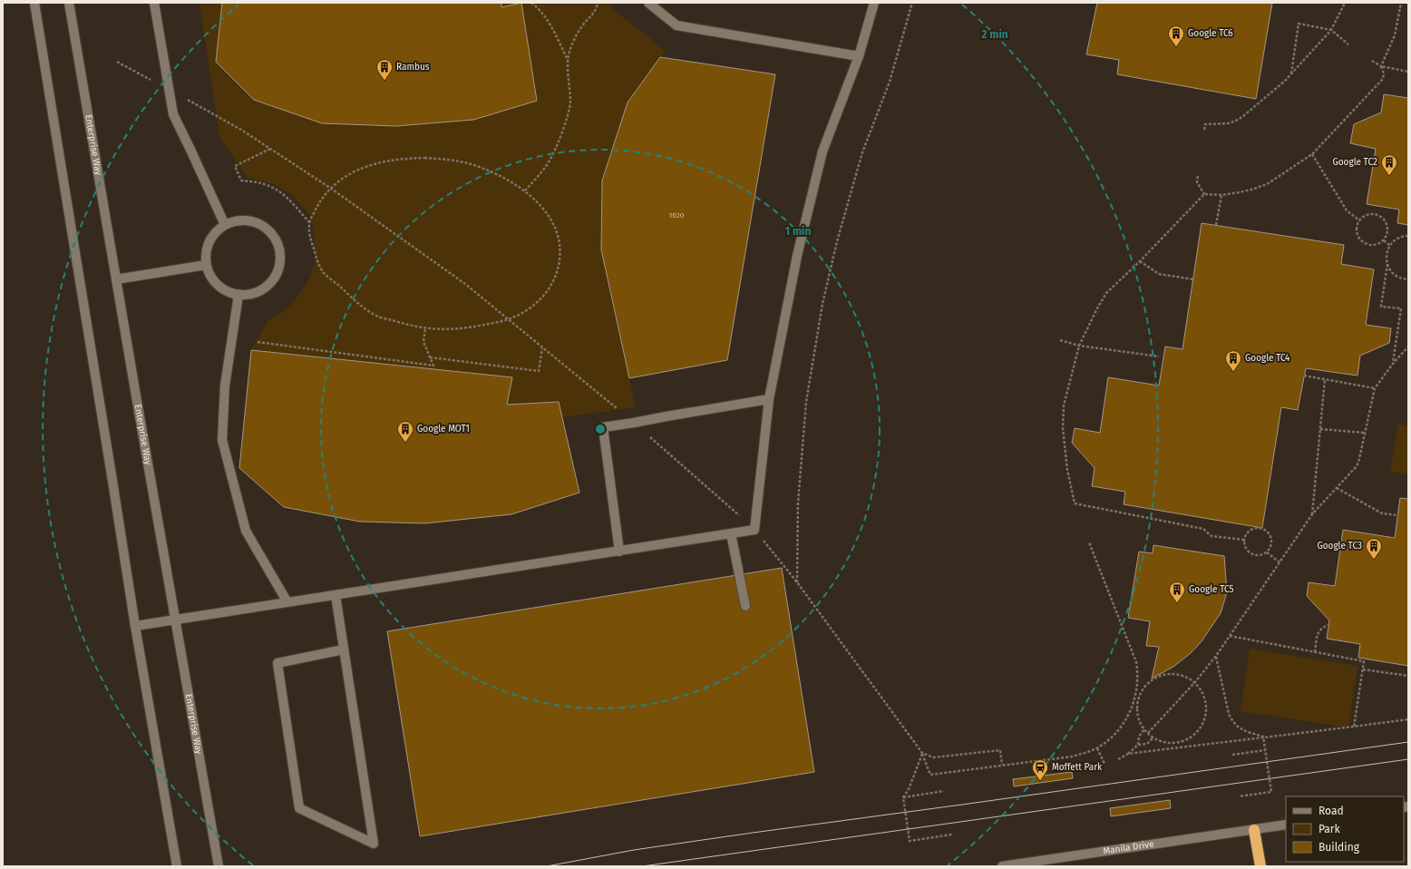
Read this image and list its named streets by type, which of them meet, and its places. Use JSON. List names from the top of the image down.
{
  "streets": {
    "street": ["Enterprise Way", "Manila Drive"]
  },
  "places": {
    "building": [
      "Google TC6",
      "Rambus",
      "Google TC2",
      "Google TC4",
      "Google MOT1",
      "Google TC3",
      "Google TC5"
    ],
    "station": ["Moffett Park"]
  },
  "house_numbers": ["1020"],
  "legend": ["Road", "Park", "Building"],
  "rings": ["2 min", "1 min"]
}
